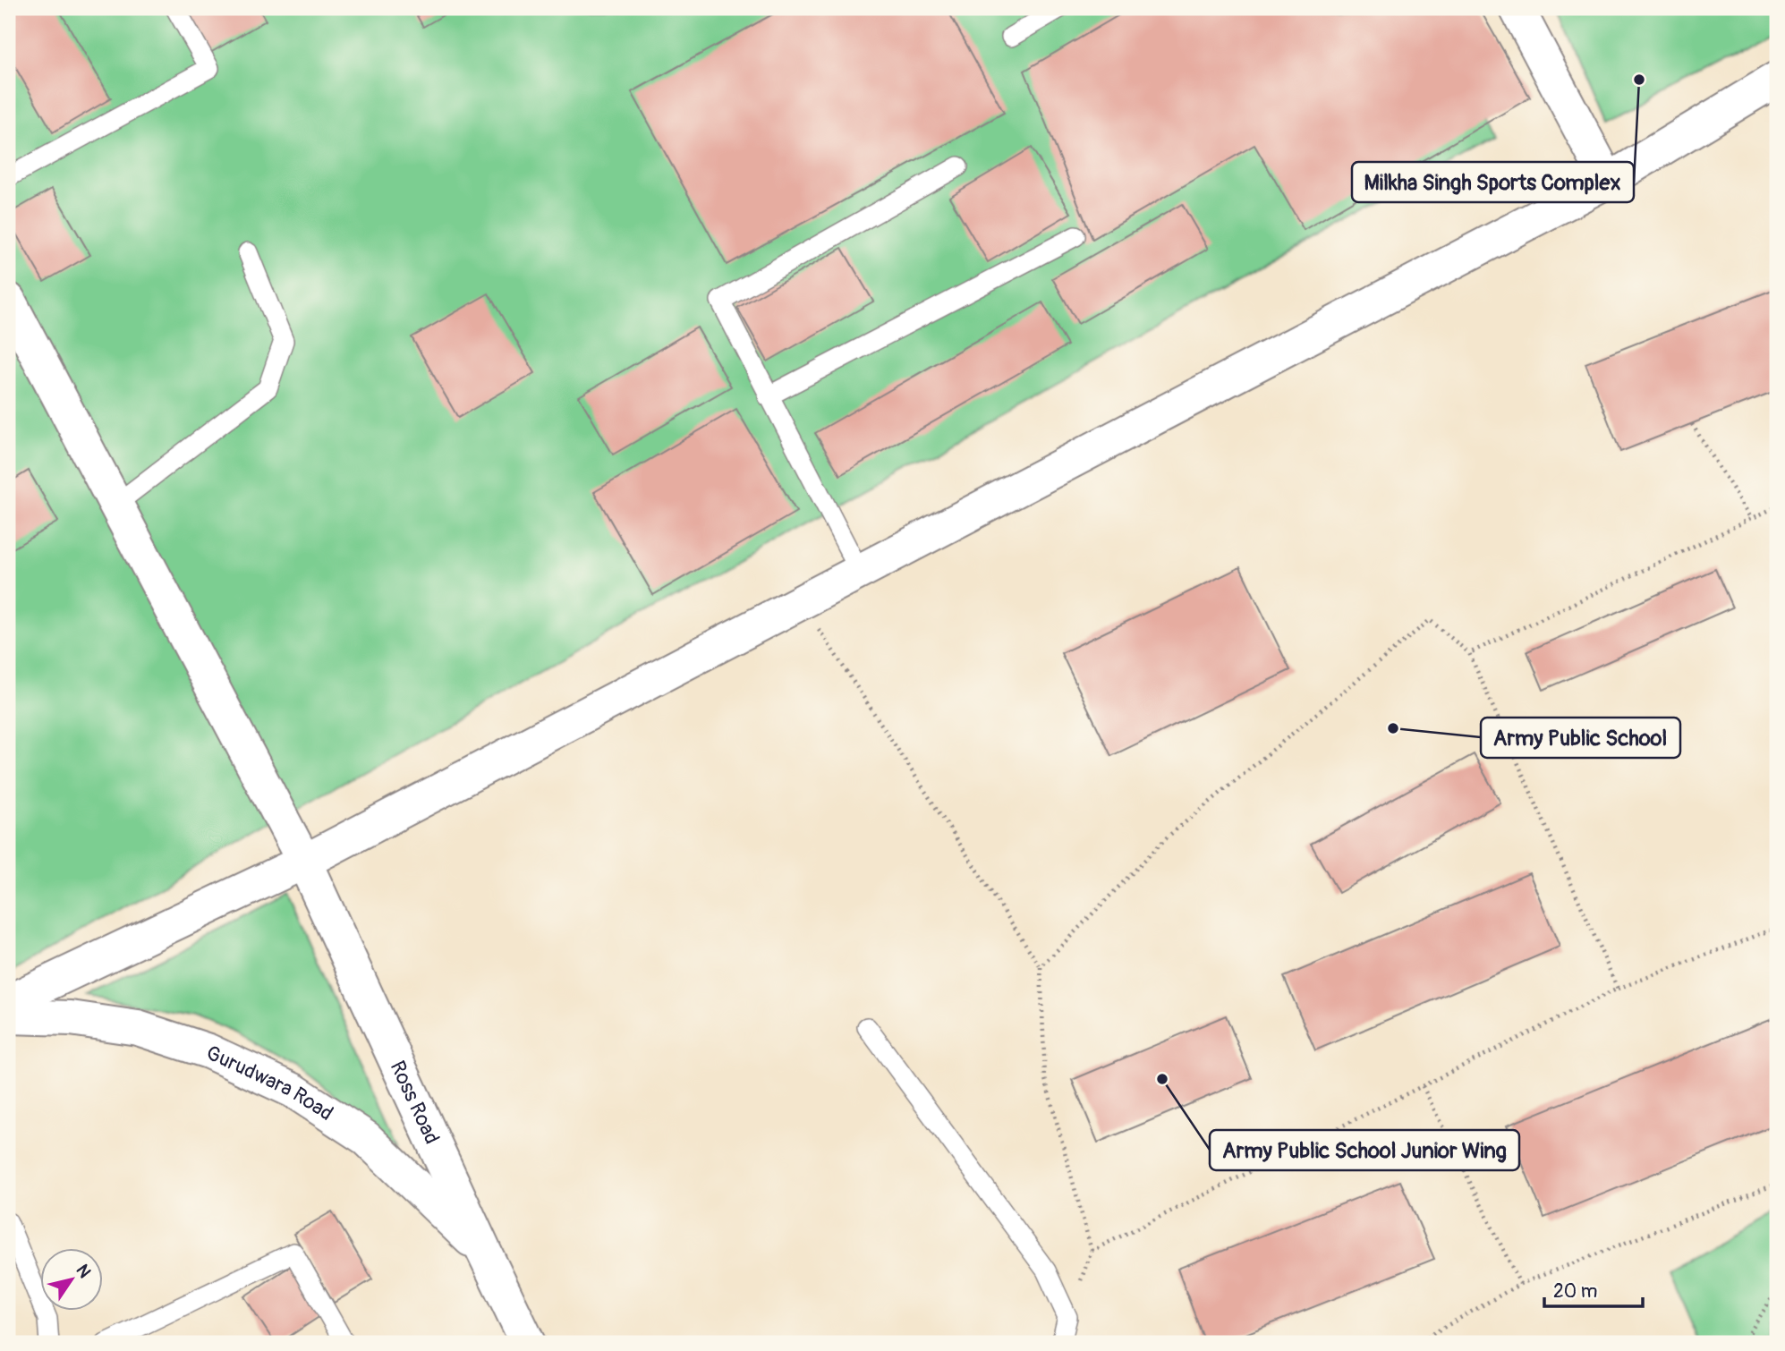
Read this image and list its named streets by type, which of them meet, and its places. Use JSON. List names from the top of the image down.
{
  "streets": {
    "street": ["Gurudwara Road", "Ross Road"]
  },
  "crossings": [
    ["Gurudwara Road", "Ross Road"]
  ],
  "places": ["Milkha Singh Sports Complex", "Army Public School", "Army Public School Junior Wing"],
  "scale_bar": "20 m",
  "north": "top right"
}
